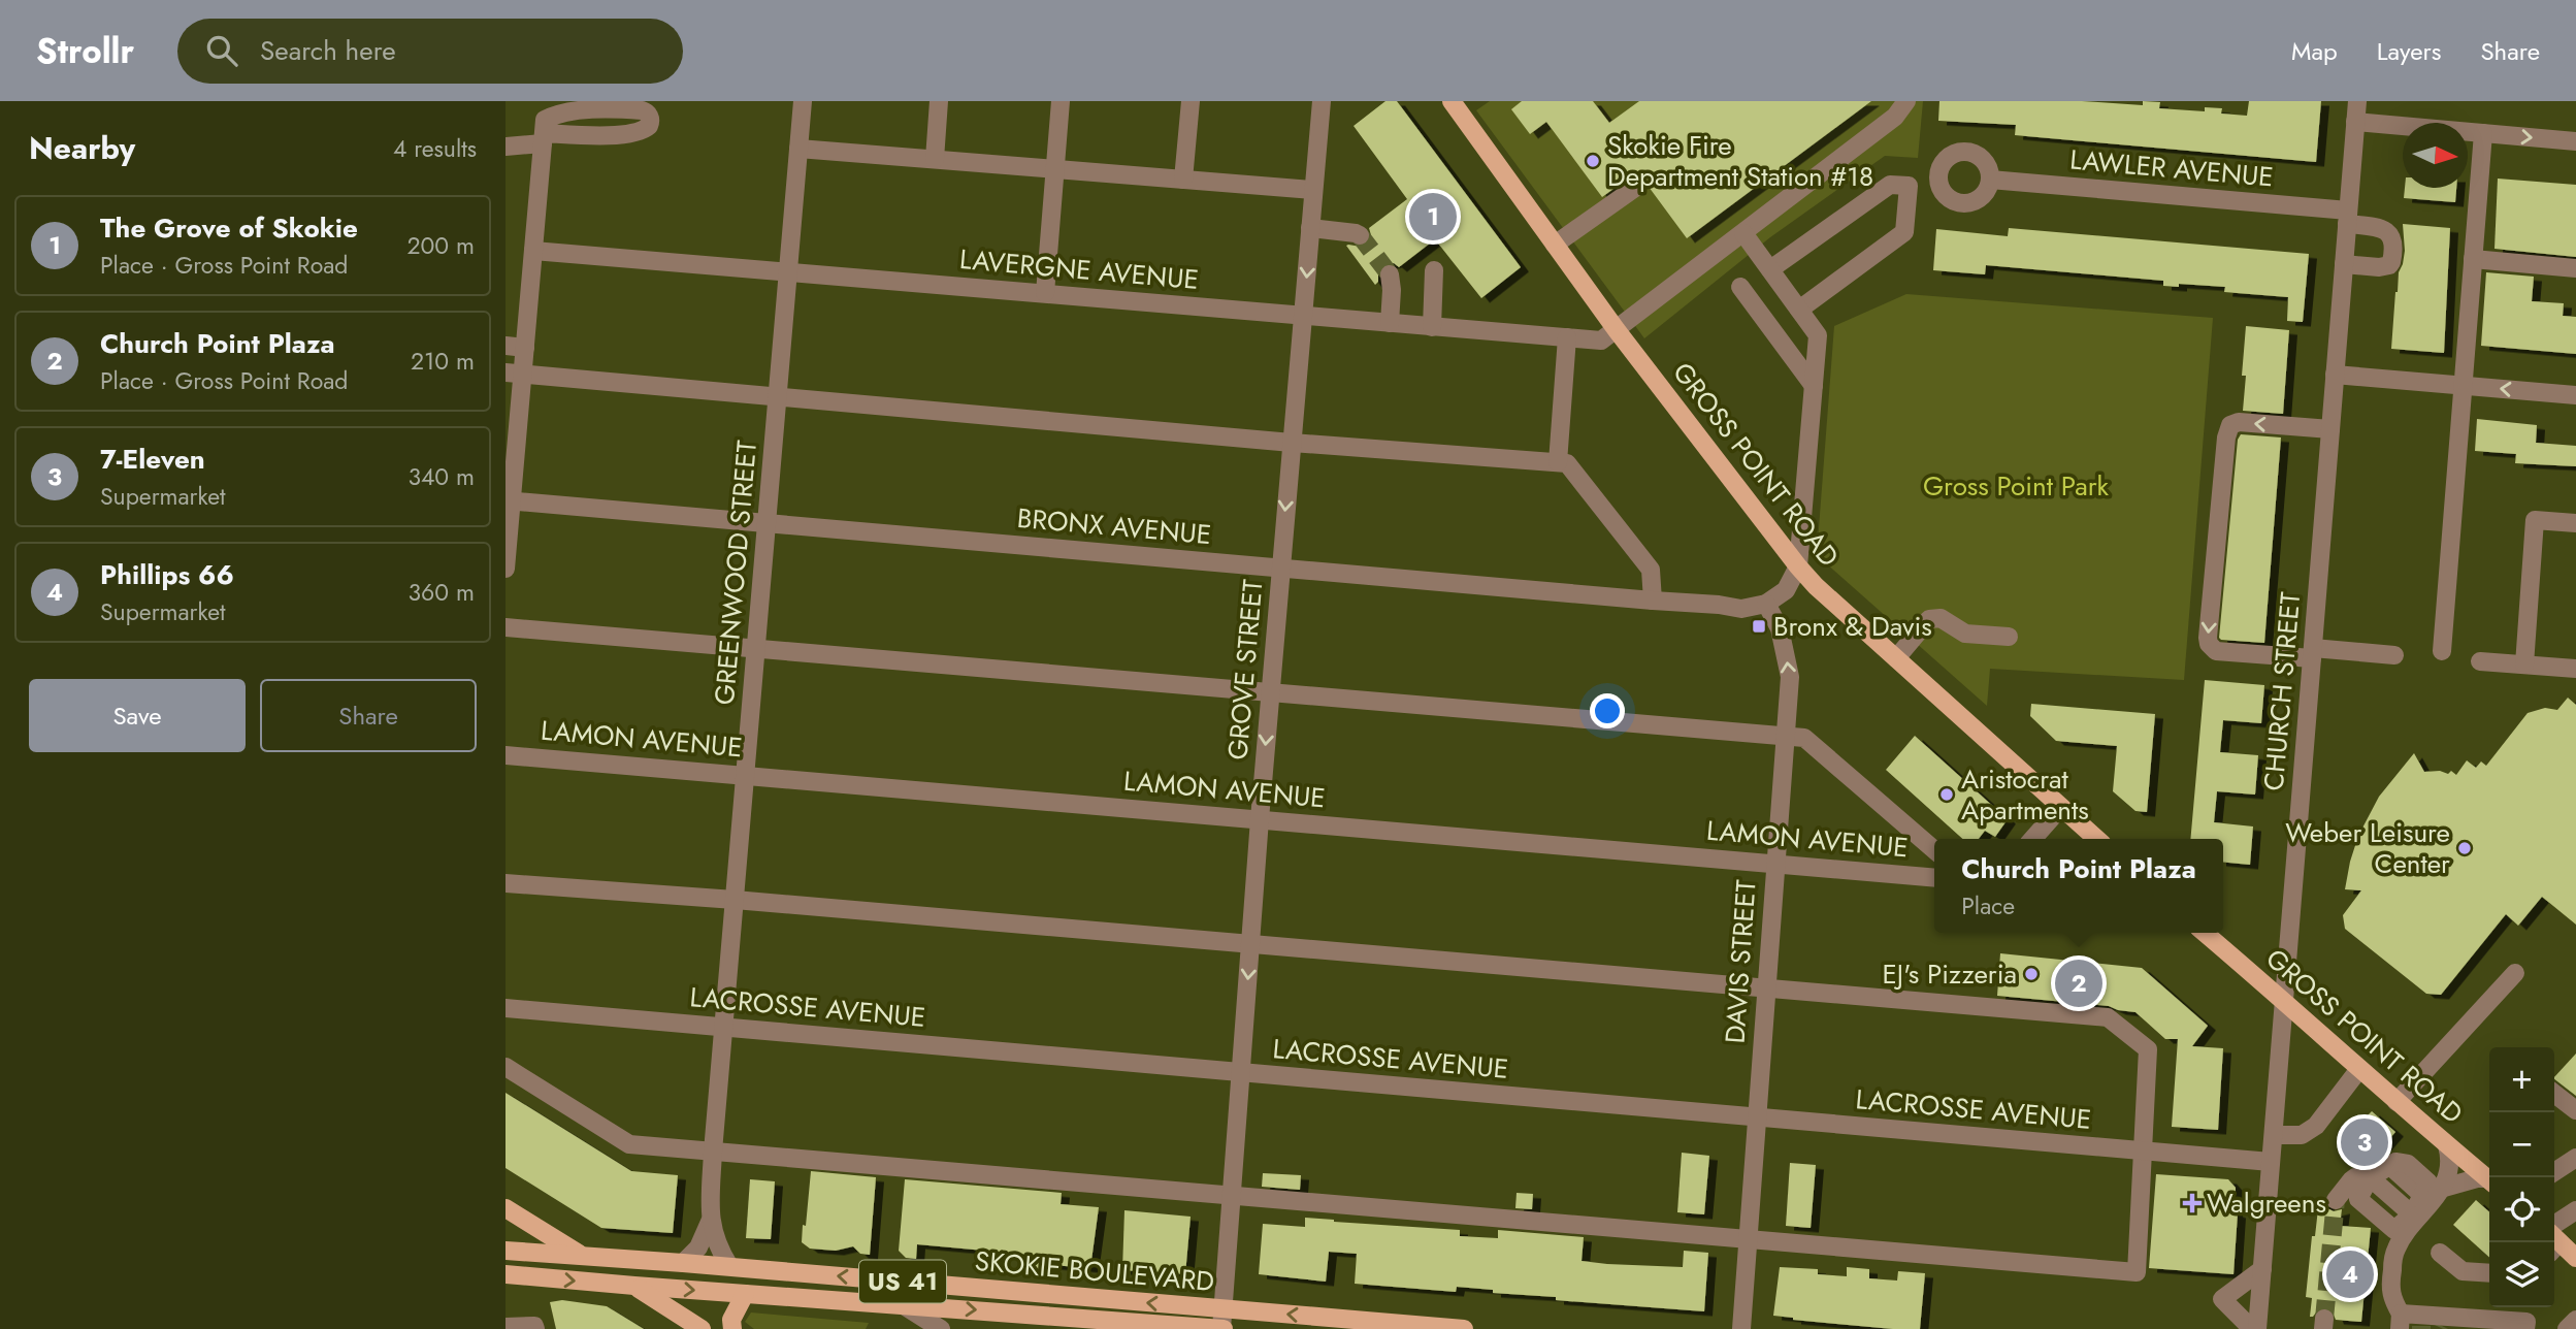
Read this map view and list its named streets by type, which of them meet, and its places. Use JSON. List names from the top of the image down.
{
  "streets": {
    "main road": ["GROSS POINT ROAD", "SKOKIE BOULEVARD", "US 41"],
    "street": [
      "LAWLER AVENUE",
      "LAVERGNE AVENUE",
      "BRONX AVENUE",
      "GREENWOOD STREET",
      "GROVE STREET",
      "CHURCH STREET",
      "LAMON AVENUE",
      "DAVIS STREET",
      "LACROSSE AVENUE"
    ]
  },
  "crossings": [
    ["LAWLER AVENUE", "CHURCH STREET"],
    ["LAVERGNE AVENUE", "GROSS POINT ROAD"],
    ["LAVERGNE AVENUE", "GREENWOOD STREET"],
    ["LAVERGNE AVENUE", "GROVE STREET"],
    ["GROSS POINT ROAD", "BRONX AVENUE"],
    ["GROSS POINT ROAD", "CHURCH STREET"],
    ["BRONX AVENUE", "GREENWOOD STREET"],
    ["BRONX AVENUE", "GROVE STREET"],
    ["BRONX AVENUE", "DAVIS STREET"],
    ["GREENWOOD STREET", "LAMON AVENUE"],
    ["GREENWOOD STREET", "LACROSSE AVENUE"],
    ["GREENWOOD STREET", "SKOKIE BOULEVARD"],
    ["GROVE STREET", "LAMON AVENUE"],
    ["GROVE STREET", "LACROSSE AVENUE"],
    ["GROVE STREET", "SKOKIE BOULEVARD"],
    ["CHURCH STREET", "LACROSSE AVENUE"],
    ["LAMON AVENUE", "DAVIS STREET"],
    ["DAVIS STREET", "LACROSSE AVENUE"]
  ],
  "one_way": ["GROVE STREET"],
  "parks": ["Gross Point Park"],
  "places": {
    "other": [
      "Skokie Fire Department Station #18",
      "Aristocrat Apartments",
      "Weber Leisure Center",
      "EJ's Pizzeria"
    ],
    "transit": ["Bronx & Davis"],
    "health": ["Walgreens"]
  },
  "north": "right",
  "page": {
    "header": "Strollr",
    "search": "Search here",
    "nav": ["Map", "Layers", "Share"],
    "heading": ["Nearby", "4 results"],
    "pins": [
      "1",
      "2",
      "3",
      "4"
    ],
    "list": [
      {
        "mark": "1",
        "name": "The Grove of Skokie",
        "note": "Place · Gross Point Road",
        "value": "200 m"
      },
      {
        "mark": "2",
        "name": "Church Point Plaza",
        "note": "Place · Gross Point Road",
        "value": "210 m"
      },
      {
        "mark": "3",
        "name": "7-Eleven",
        "note": "Supermarket",
        "value": "340 m"
      },
      {
        "mark": "4",
        "name": "Phillips 66",
        "note": "Supermarket",
        "value": "360 m"
      }
    ],
    "buttons": ["Save", "Share"],
    "popup": ["Church Point Plaza", "Place"],
    "map_buttons": ["+", "−"]
  }
}
